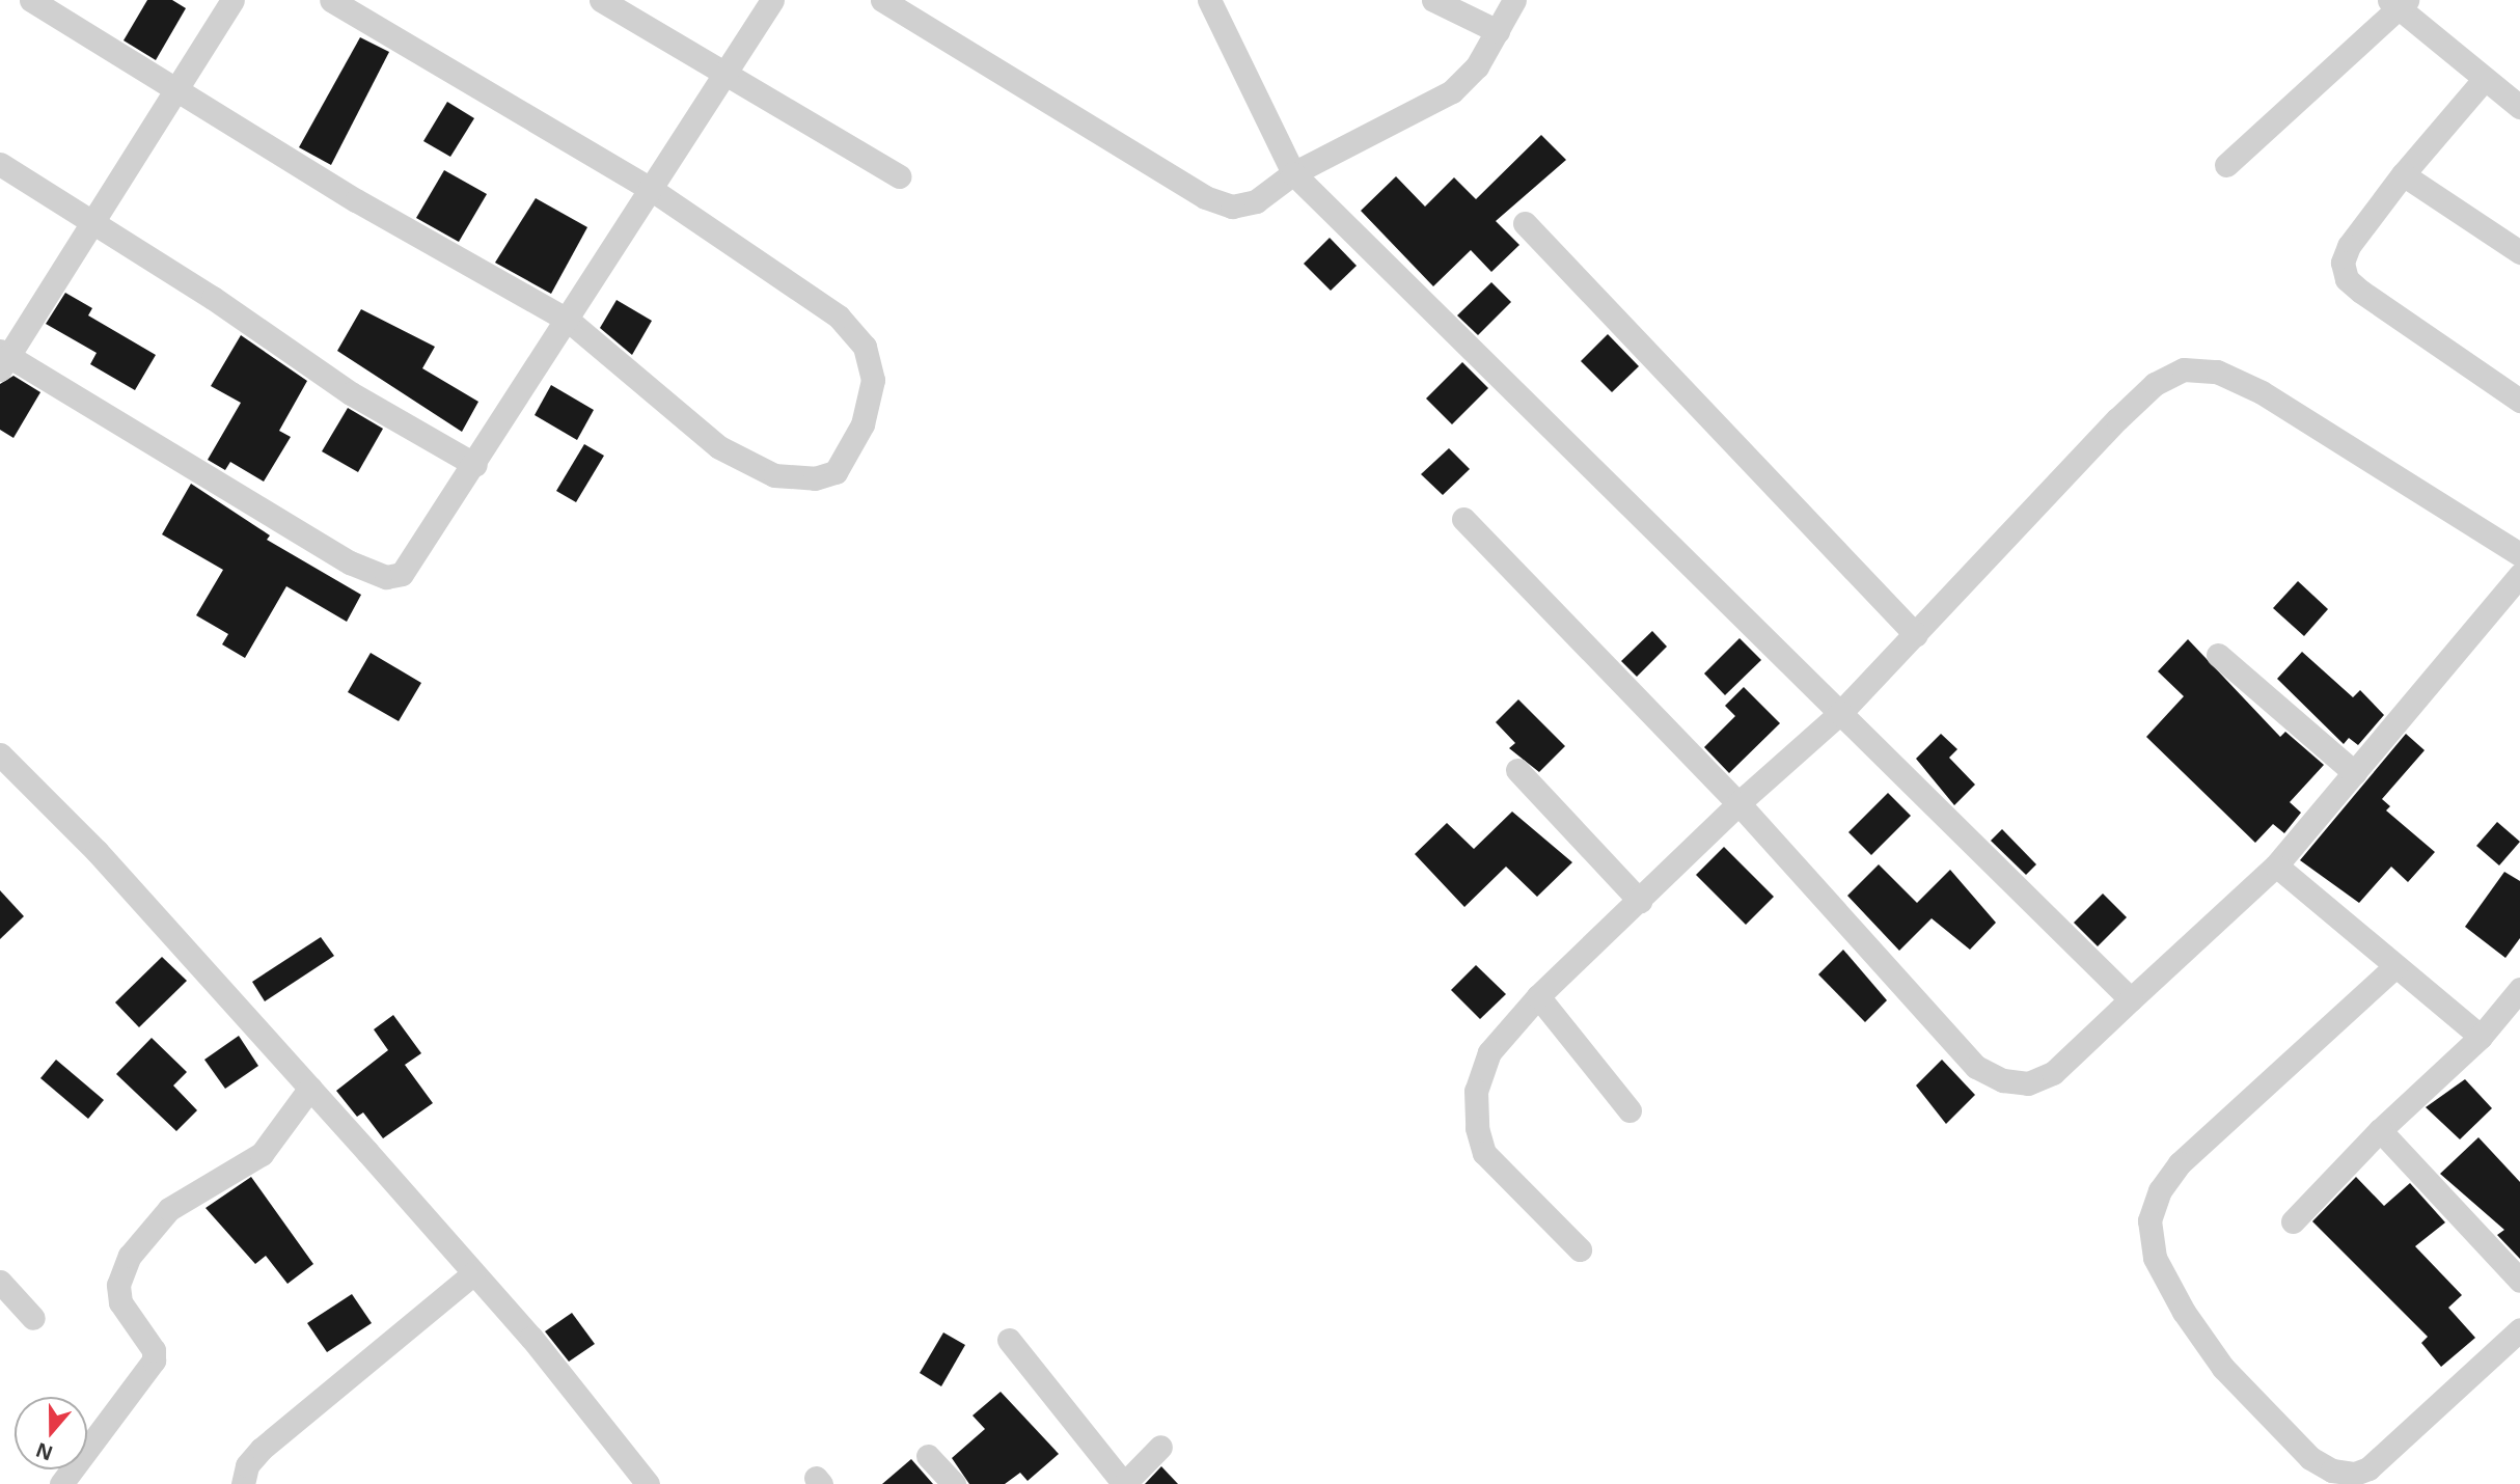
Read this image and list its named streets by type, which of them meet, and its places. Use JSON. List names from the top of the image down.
{
  "north": "bottom"
}
